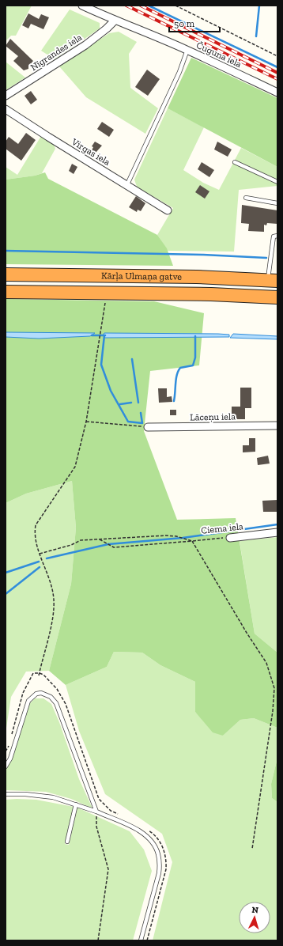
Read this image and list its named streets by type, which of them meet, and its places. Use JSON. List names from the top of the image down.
{
  "streets": {
    "highway": ["Kārļa Ulmaņa gatve"],
    "street": [
      "Nīgrandes iela",
      "Čuguna iela",
      "Virgas iela",
      "Lāceņu iela",
      "Ciema iela"
    ]
  },
  "crossings": [
    ["Nīgrandes iela", "Čuguna iela"]
  ],
  "scale_bar": "50 m",
  "north": "top"
}
